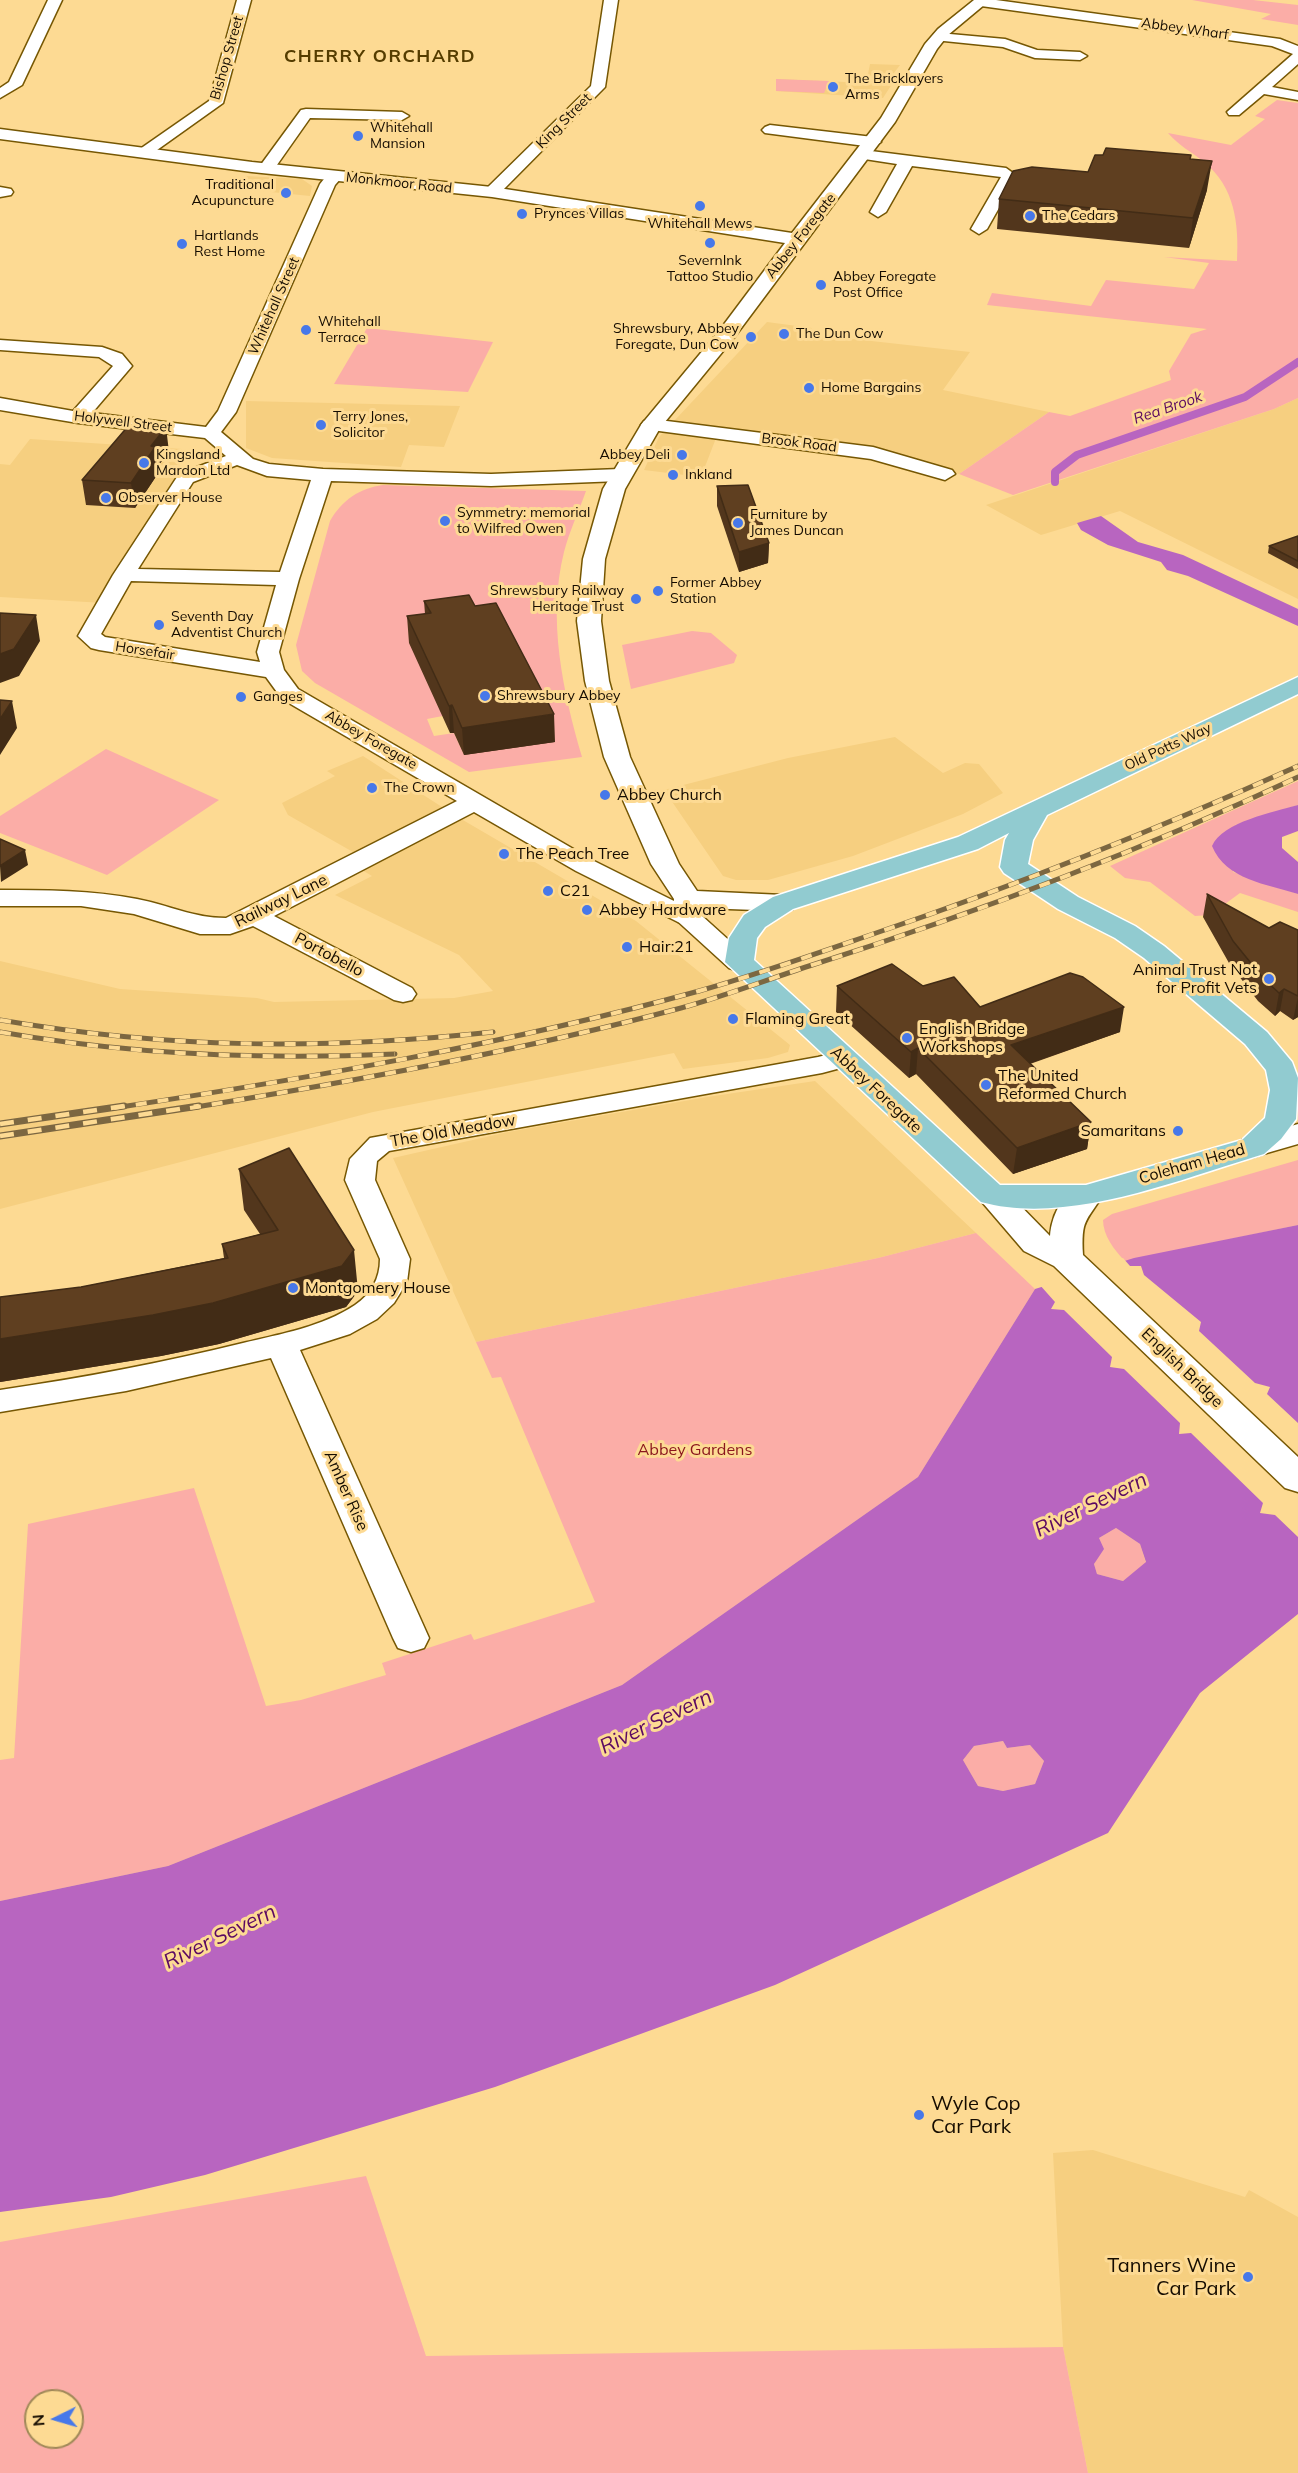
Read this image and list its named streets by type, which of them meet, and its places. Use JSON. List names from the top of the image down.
{
  "streets": {
    "main road": ["Abbey Foregate", "Old Potts Way", "Coleham Head"],
    "street": [
      "Abbey Wharf",
      "Bishop Street",
      "King Street",
      "Monkmoor Road",
      "Whitehall Street",
      "Holywell Street",
      "Brook Road",
      "Horsefair",
      "Railway Lane",
      "Portobello",
      "The Old Meadow",
      "English Bridge",
      "Amber Rise"
    ]
  },
  "crossings": [
    ["Abbey Wharf", "Abbey Foregate"],
    ["Bishop Street", "Monkmoor Road"],
    ["King Street", "Monkmoor Road"],
    ["Monkmoor Road", "Abbey Foregate"],
    ["Monkmoor Road", "Whitehall Street"],
    ["Abbey Foregate", "Brook Road"],
    ["Abbey Foregate", "Horsefair"],
    ["Abbey Foregate", "Old Potts Way"],
    ["Abbey Foregate", "Railway Lane"],
    ["Abbey Foregate", "The Old Meadow"],
    ["Abbey Foregate", "Coleham Head"],
    ["Abbey Foregate", "English Bridge"],
    ["Whitehall Street", "Holywell Street"],
    ["Railway Lane", "Portobello"],
    ["The Old Meadow", "Amber Rise"]
  ],
  "districts": ["CHERRY ORCHARD"],
  "water": ["Rea Brook", "River Severn"],
  "parks": ["Abbey Gardens"],
  "places": [
    "The Bricklayers Arms",
    "Whitehall Mansion",
    "Traditional Acupuncture",
    "Whitehall Mews",
    "Prynces Villas",
    "The Cedars",
    "SevernInk Tattoo Studio",
    "Hartlands Rest Home",
    "Abbey Foregate Post Office",
    "Whitehall Terrace",
    "The Dun Cow",
    "Shrewsbury, Abbey Foregate, Dun Cow",
    "Home Bargains",
    "Terry Jones, Solicitor",
    "Abbey Deli",
    "Kingsland Mardon Ltd",
    "Inkland",
    "Observer House",
    "Symmetry: memorial to Wilfred Owen",
    "Furniture by James Duncan",
    "Former Abbey Station",
    "Shrewsbury Railway Heritage Trust",
    "Seventh Day Adventist Church",
    "Shrewsbury Abbey",
    "Ganges",
    "The Crown",
    "Abbey Church",
    "The Peach Tree",
    "C21",
    "Abbey Hardware",
    "Hair:21",
    "Animal Trust Not for Profit Vets",
    "Flaming Great",
    "English Bridge Workshops",
    "The United Reformed Church",
    "Samaritans",
    "Montgomery House",
    "Wyle Cop Car Park",
    "Tanners Wine Car Park"
  ],
  "north": "left"
}
